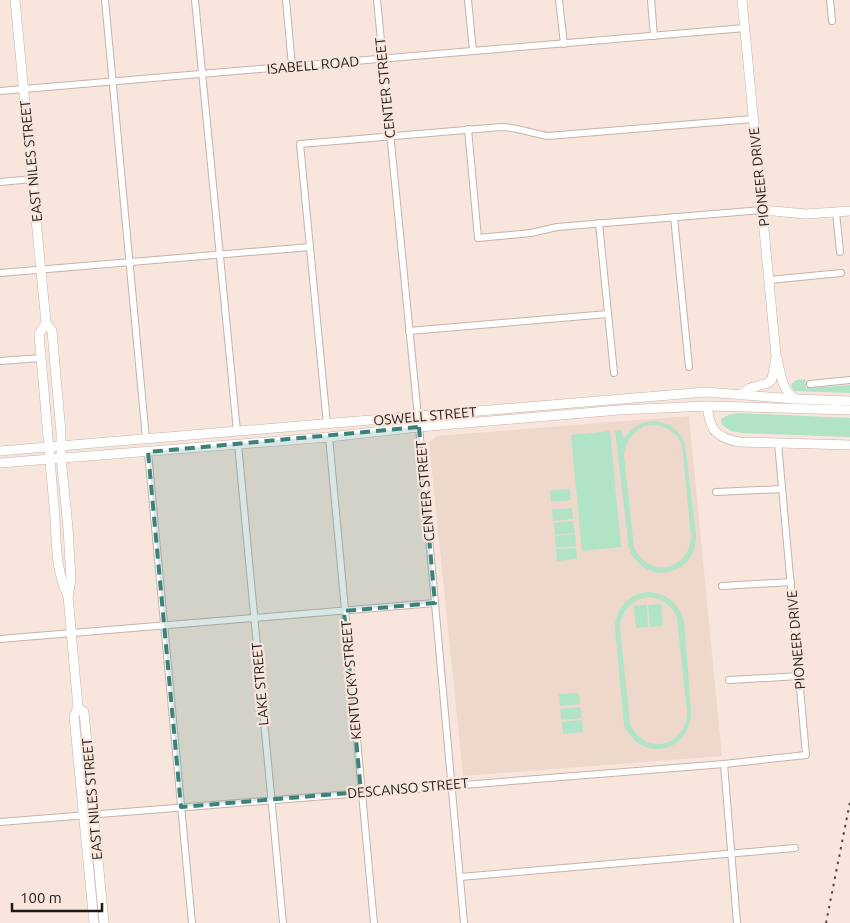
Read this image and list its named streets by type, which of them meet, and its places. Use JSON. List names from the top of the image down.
{
  "streets": {
    "main road": ["EAST NILES STREET", "PIONEER DRIVE", "OSWELL STREET"],
    "street": [
      "ISABELL ROAD",
      "CENTER STREET",
      "KENTUCKY STREET",
      "LAKE STREET",
      "DESCANSO STREET"
    ]
  },
  "crossings": [
    ["ISABELL ROAD", "CENTER STREET"],
    ["ISABELL ROAD", "EAST NILES STREET"],
    ["ISABELL ROAD", "PIONEER DRIVE"],
    ["CENTER STREET", "OSWELL STREET"],
    ["CENTER STREET", "DESCANSO STREET"],
    ["EAST NILES STREET", "OSWELL STREET"],
    ["EAST NILES STREET", "DESCANSO STREET"],
    ["PIONEER DRIVE", "OSWELL STREET"],
    ["PIONEER DRIVE", "DESCANSO STREET"],
    ["OSWELL STREET", "KENTUCKY STREET"],
    ["OSWELL STREET", "LAKE STREET"],
    ["KENTUCKY STREET", "DESCANSO STREET"],
    ["LAKE STREET", "DESCANSO STREET"]
  ],
  "scale_bar": "100 m"
}
